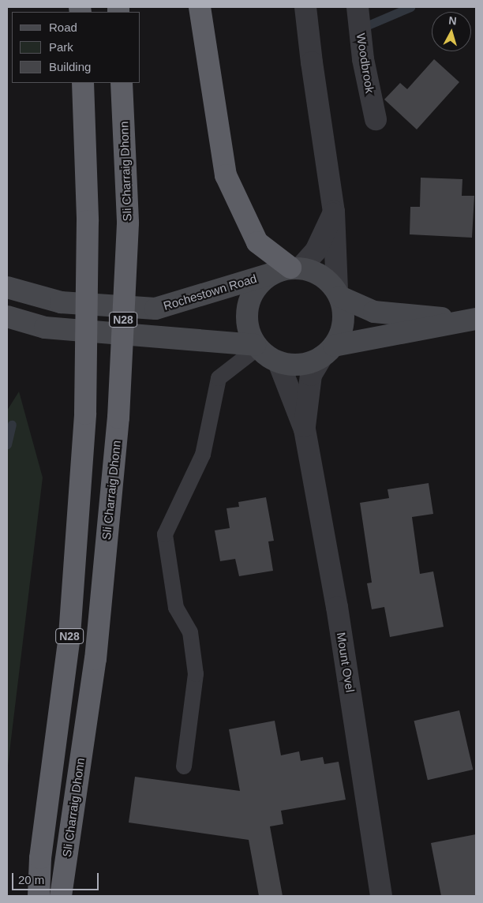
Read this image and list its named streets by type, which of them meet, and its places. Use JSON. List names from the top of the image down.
{
  "streets": {
    "highway": ["Sli Charraig Dhonn", "N28"],
    "main road": ["Rochestown Road"],
    "street": ["Woodbrook", "Mount Ovel"]
  },
  "crossings": [
    ["Rochestown Road", "Mount Ovel"]
  ],
  "legend": ["Road", "Park", "Building"],
  "scale_bar": "20 m",
  "north": "top"
}
